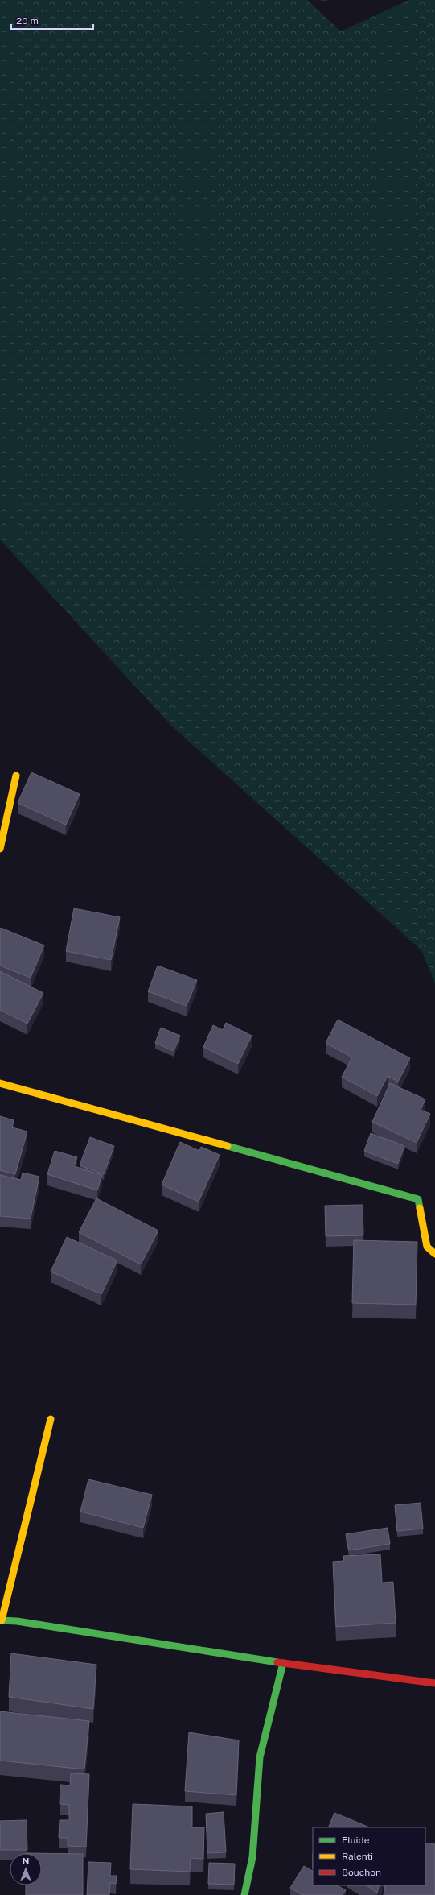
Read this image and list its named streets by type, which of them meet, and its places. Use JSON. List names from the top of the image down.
{
  "legend": ["Fluide", "Ralenti", "Bouchon"],
  "scale_bar": "20 m",
  "north": "top"
}
